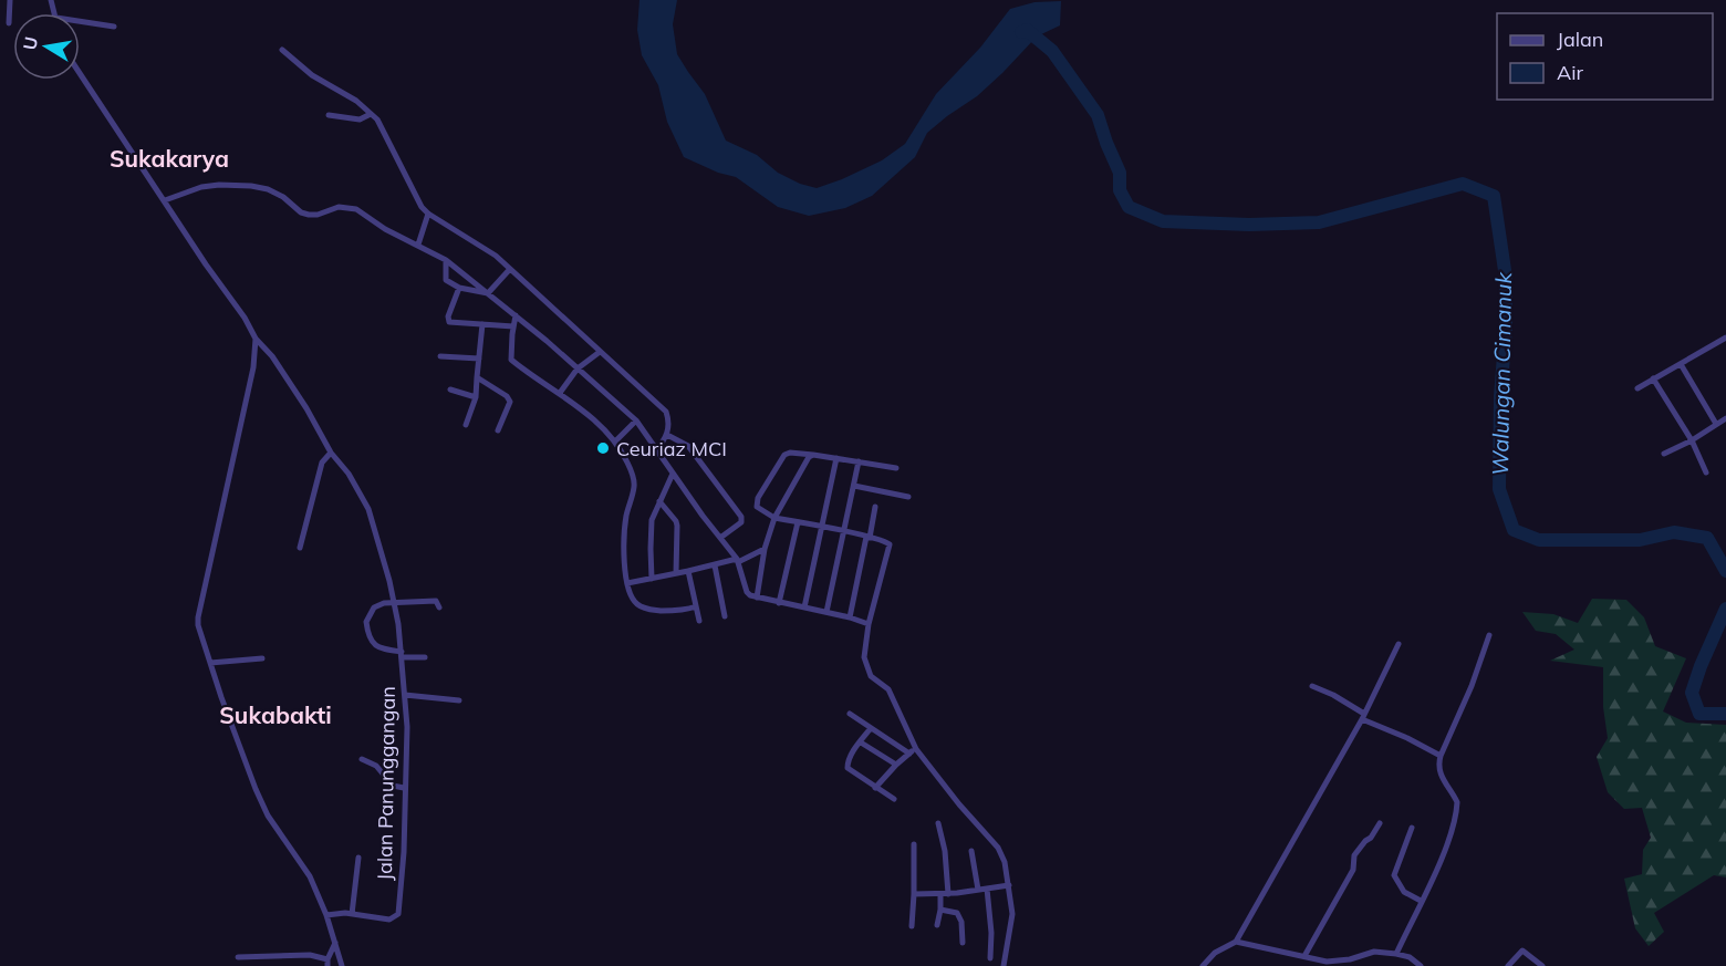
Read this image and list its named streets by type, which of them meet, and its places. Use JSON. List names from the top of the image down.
{
  "streets": {
    "street": ["Jalan Panunggangan"]
  },
  "districts": ["Sukakarya", "Sukabakti"],
  "water": ["Walungan Cimanuk"],
  "places": ["Ceuriaz MCI"],
  "legend": ["Jalan", "Air"],
  "north": "left"
}
